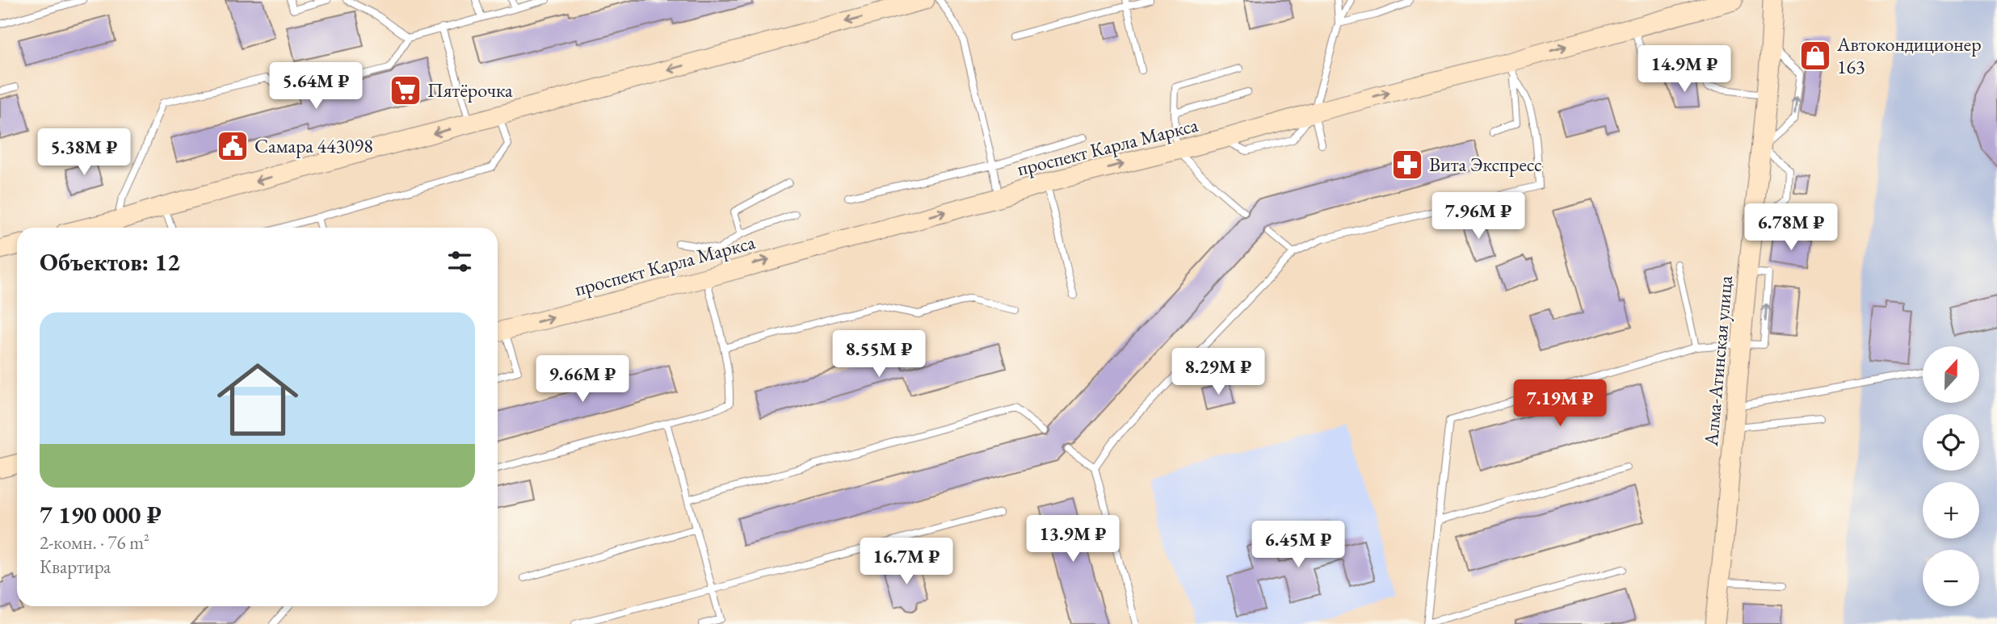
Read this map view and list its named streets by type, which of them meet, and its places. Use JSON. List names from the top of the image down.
{
  "streets": {
    "main road": ["проспект Карла Маркса", "Алма-Атинская улица"]
  },
  "one_way": ["проспект Карла Маркса"],
  "places": {
    "shop": ["Автокондиционер 163"],
    "supermarket": ["Пятёрочка"],
    "public building": ["Самара 443098"],
    "pharmacy": ["Вита Экспресс"]
  },
  "north": "top",
  "page": {
    "price": [
      "14.9M ₽",
      "5.64M ₽",
      "5.38M ₽",
      "7.96M ₽",
      "6.78M ₽",
      "8.55M ₽",
      "8.29M ₽",
      "9.66M ₽",
      "7.19M ₽",
      "13.9M ₽",
      "6.45M ₽",
      "16.7M ₽"
    ],
    "heading": "Объектов: 12",
    "list": [
      {
        "name": "7 190 000 ₽",
        "note": "2-комн. · 76 m² · Квартира"
      }
    ],
    "map_buttons": ["+", "−"]
  }
}
